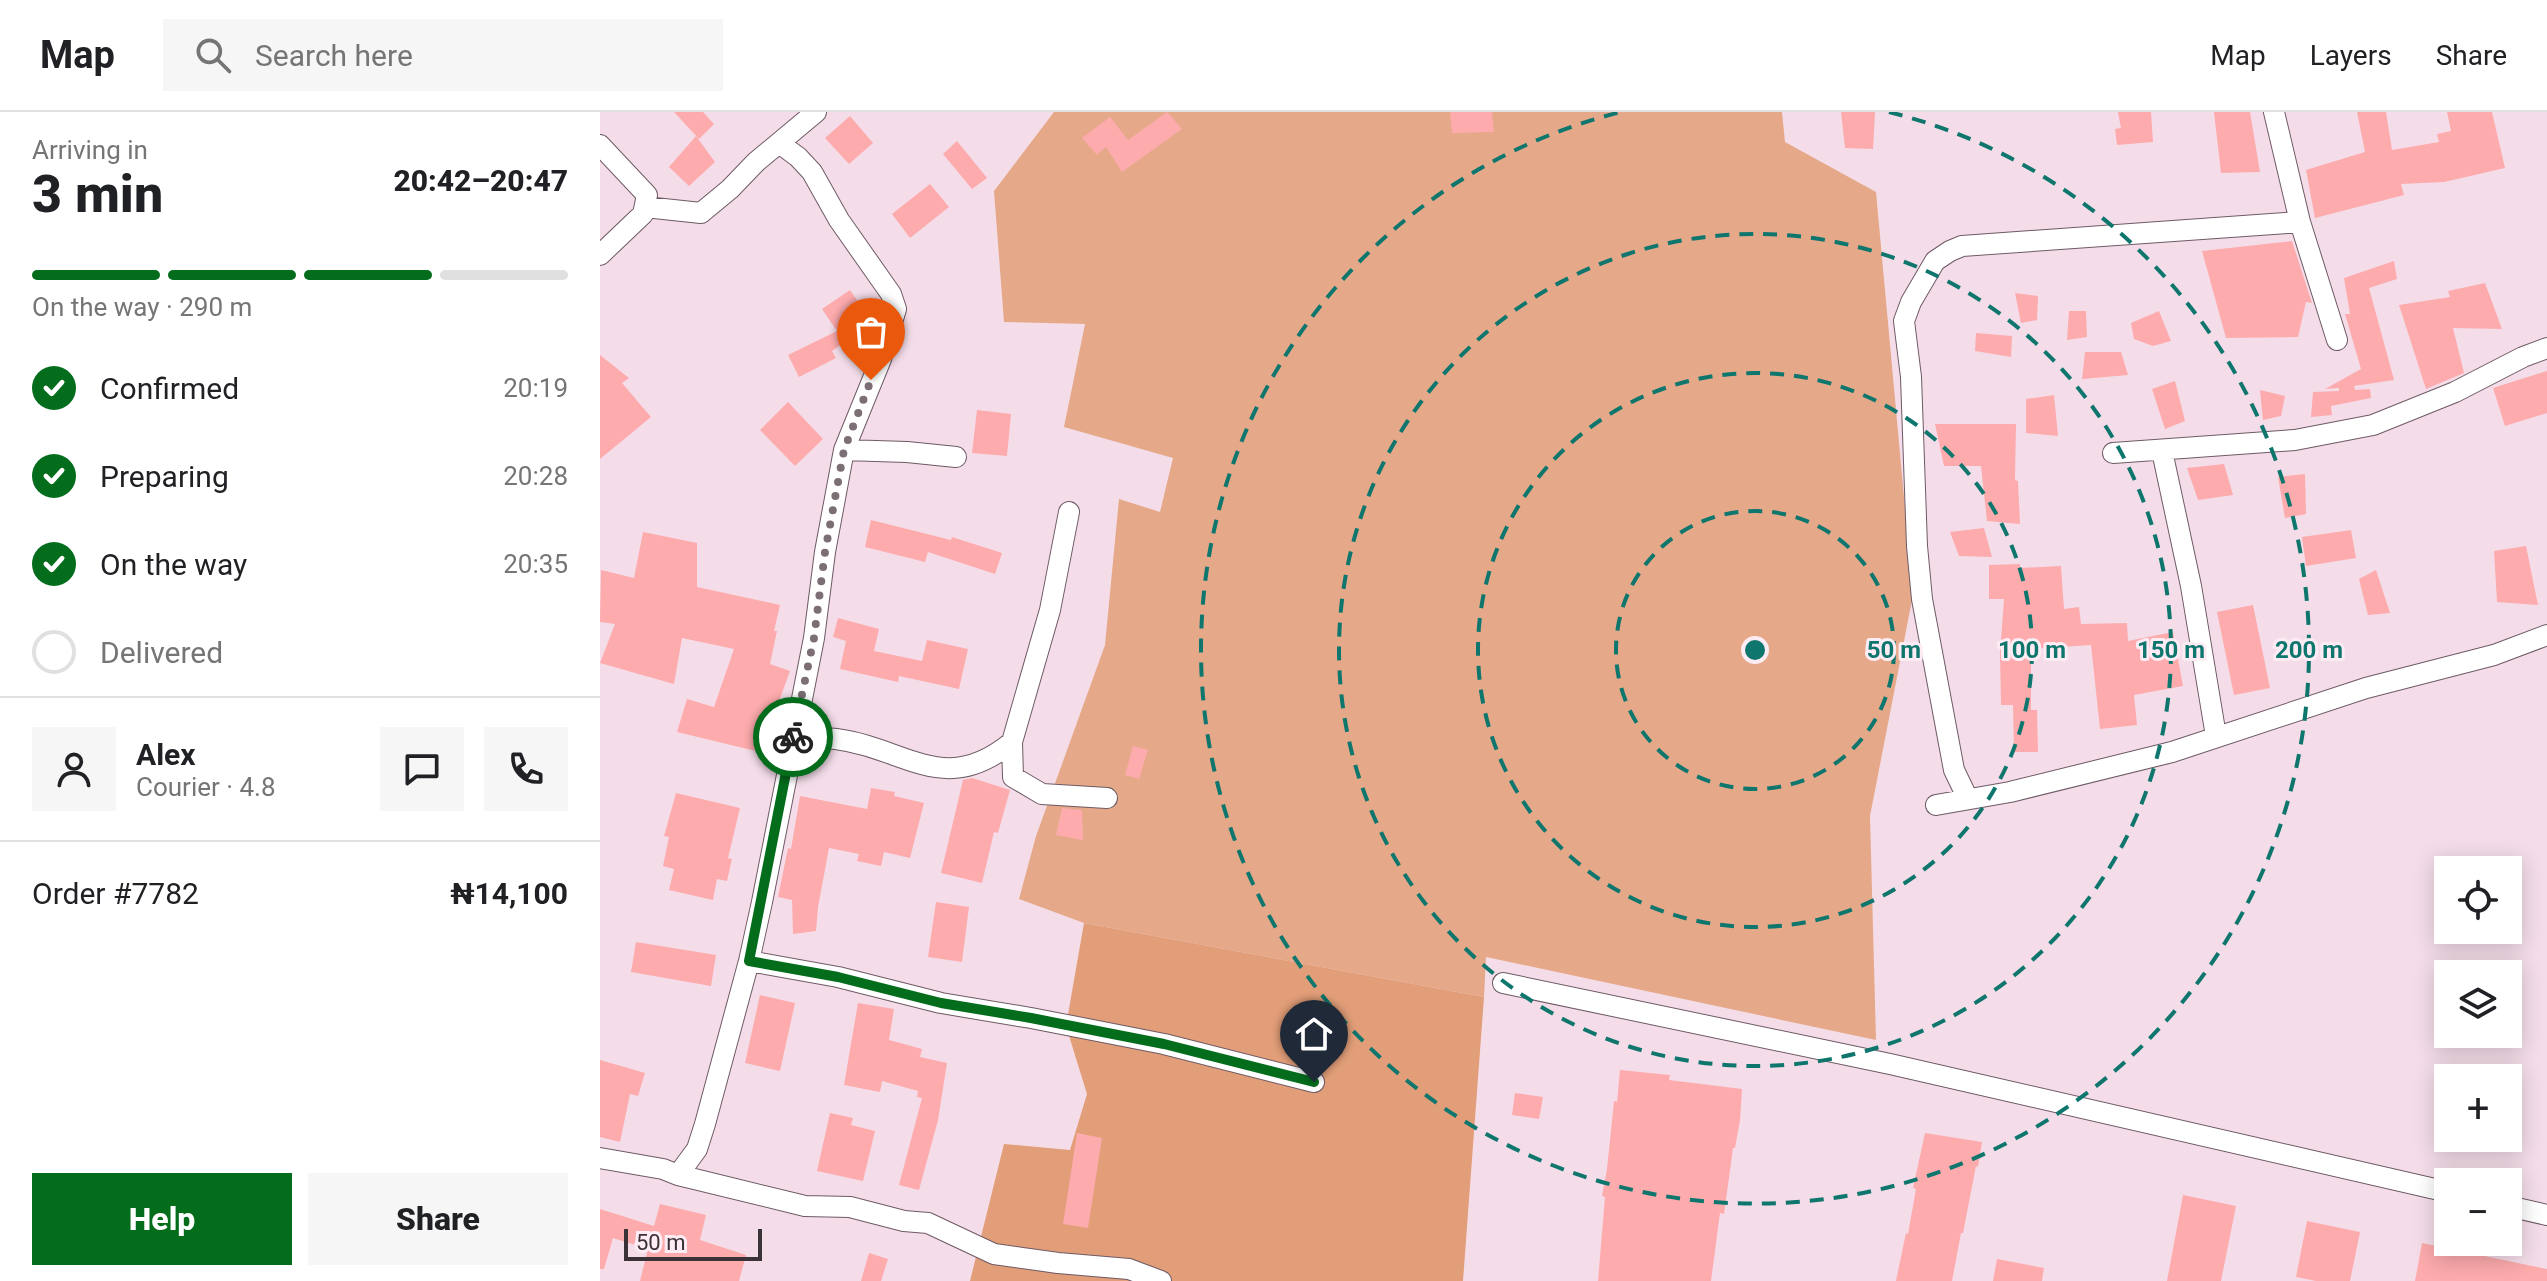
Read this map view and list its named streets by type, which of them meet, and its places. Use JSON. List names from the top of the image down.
{
  "scale_bar": "50 m",
  "page": {
    "header": "Map",
    "search": "Search here",
    "nav": ["Map", "Layers", "Share"],
    "heading": ["3 min", "Arriving in", "20:42–20:47"],
    "panel": [
      "Alex",
      "Courier · 4.8",
      "Order #7782",
      "₦14,100"
    ],
    "bar": "On the way · 290 m",
    "list": [
      ["Confirmed", "20:19"],
      ["Preparing", "20:28"],
      ["On the way", "20:35"],
      "Delivered"
    ],
    "map_buttons": ["+", "−"],
    "buttons": ["Help", "Share"],
    "scale": "50 m"
  },
  "rings": [
    "50 m",
    "100 m",
    "150 m",
    "200 m"
  ]
}
